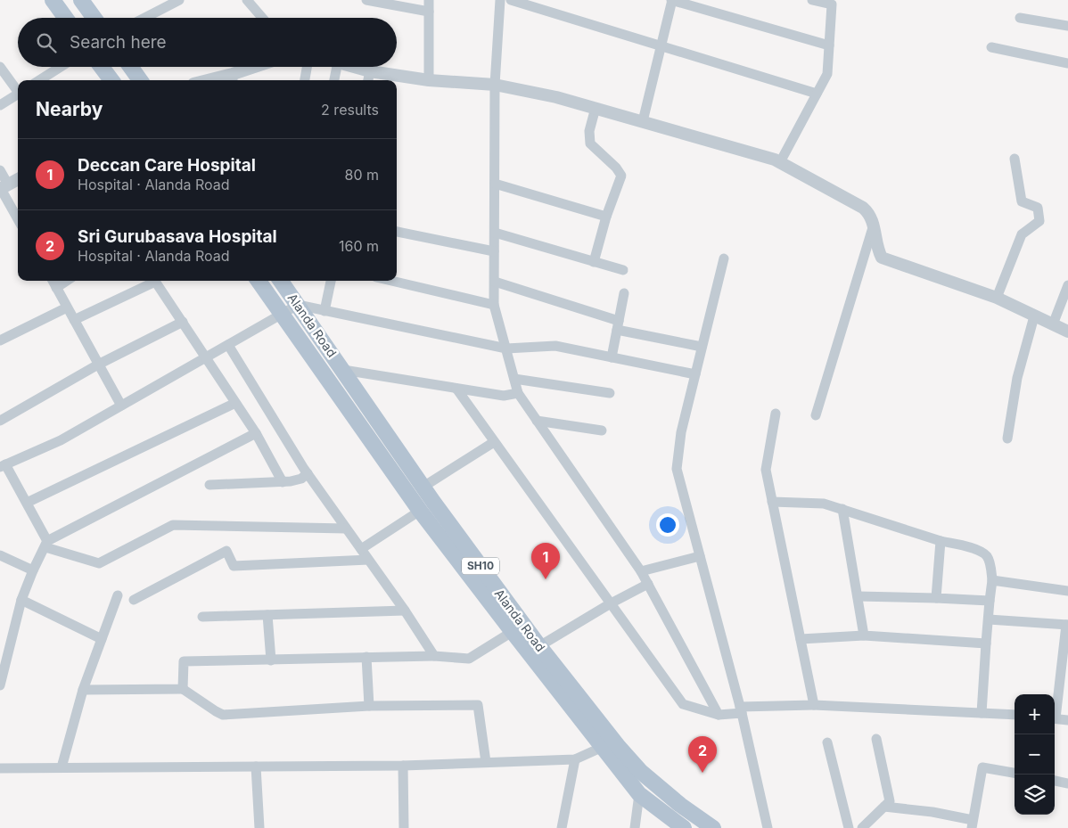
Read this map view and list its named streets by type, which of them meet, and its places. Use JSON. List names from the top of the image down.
{
  "streets": {
    "main road": ["Alanda Road", "SH10"]
  },
  "page": {
    "search": "Search here",
    "heading": ["Nearby", "2 results"],
    "list": [
      {
        "mark": "1",
        "name": "Deccan Care Hospital",
        "note": "Hospital · Alanda Road",
        "value": "80 m"
      },
      {
        "mark": "2",
        "name": "Sri Gurubasava Hospital",
        "note": "Hospital · Alanda Road",
        "value": "160 m"
      }
    ],
    "pins": ["1", "2"],
    "map_buttons": ["+", "−"]
  }
}
